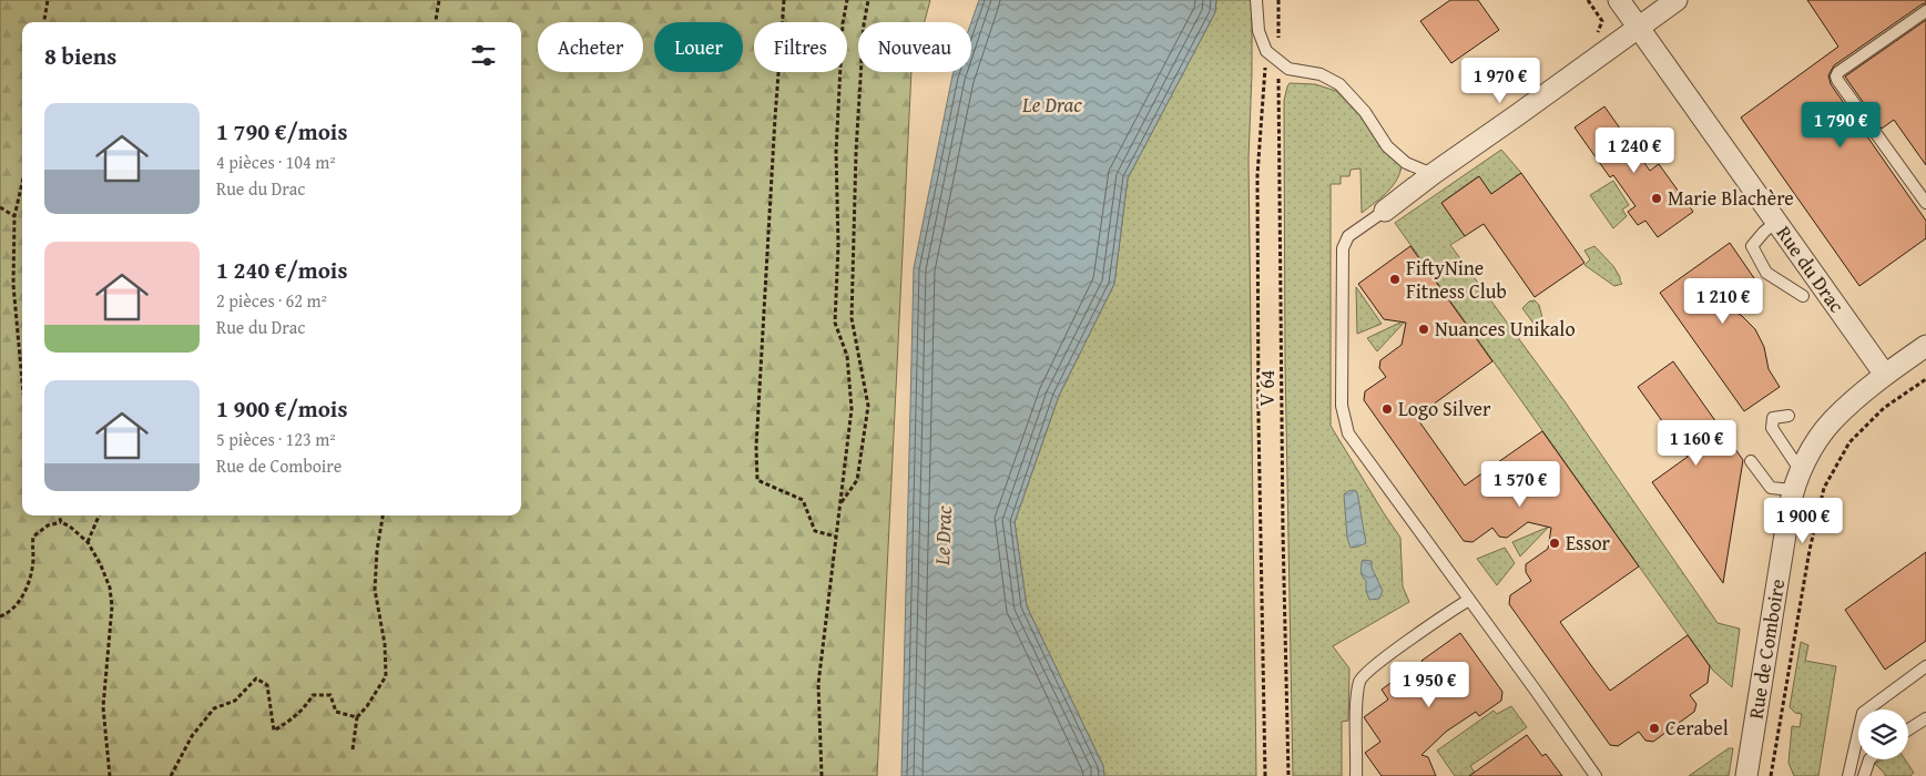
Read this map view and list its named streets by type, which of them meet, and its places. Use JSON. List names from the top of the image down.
{
  "streets": {
    "street": ["Rue du Drac", "Rue de Comboire"],
    "path": ["V 64"]
  },
  "crossings": [
    ["Rue du Drac", "Rue de Comboire"]
  ],
  "water": ["Le Drac"],
  "places": [
    "Marie Blachère",
    "FiftyNine Fitness Club",
    "Nuances Unikalo",
    "Logo Silver",
    "Essor",
    "Cerabel"
  ],
  "page": {
    "chip": [
      "Acheter",
      "Louer",
      "Filtres",
      "Nouveau"
    ],
    "heading": "8 biens",
    "price": [
      "1 970 €",
      "1 790 €",
      "1 240 €",
      "1 210 €",
      "1 160 €",
      "1 570 €",
      "1 900 €",
      "1 950 €"
    ],
    "list": [
      {
        "name": "1 790 €/mois",
        "note": "4 pièces · 104 m² · Rue du Drac"
      },
      {
        "name": "1 240 €/mois",
        "note": "2 pièces · 62 m² · Rue du Drac"
      },
      {
        "name": "1 900 €/mois",
        "note": "5 pièces · 123 m² · Rue de Comboire"
      }
    ]
  }
}
